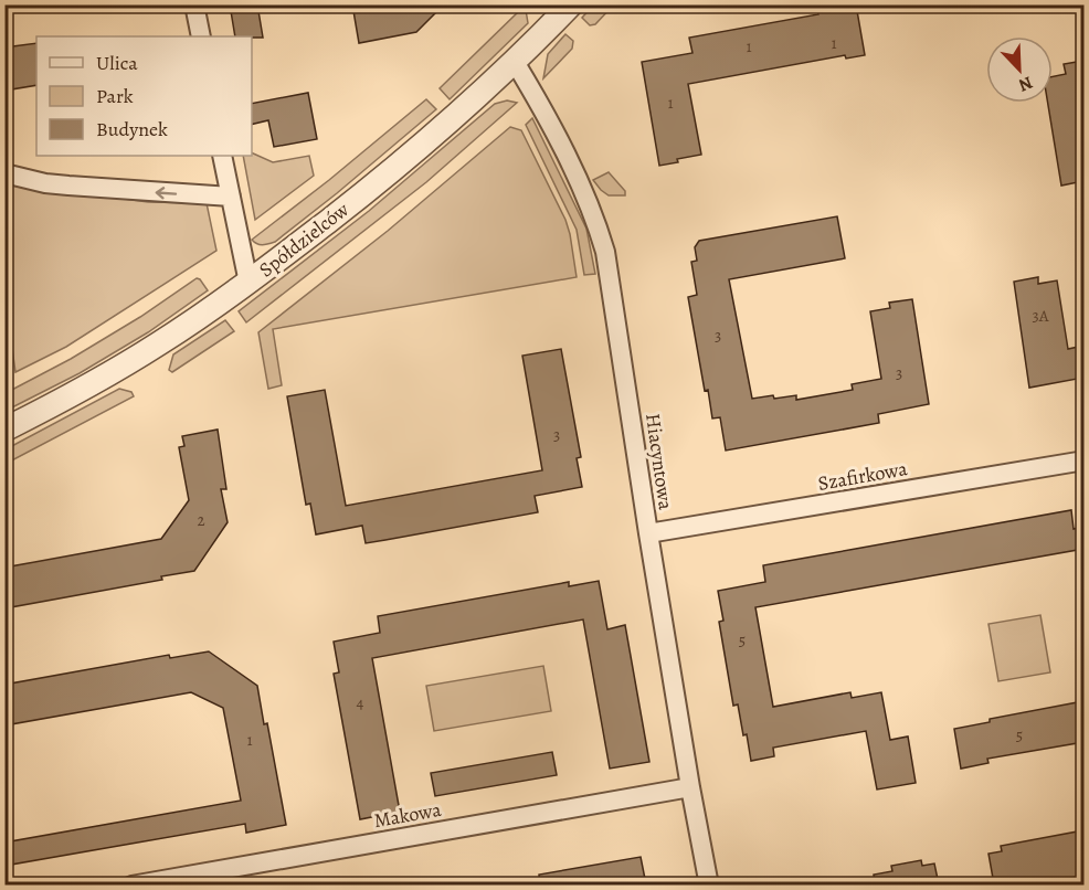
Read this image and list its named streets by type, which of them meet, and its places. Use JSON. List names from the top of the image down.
{
  "streets": {
    "street": [
      "Spółdzielców",
      "Hiacyntowa",
      "Szafirkowa",
      "Makowa"
    ]
  },
  "crossings": [
    ["Spółdzielców", "Hiacyntowa"],
    ["Hiacyntowa", "Szafirkowa"],
    ["Hiacyntowa", "Makowa"]
  ],
  "house_numbers": [
    "1",
    "1",
    "1",
    "3A",
    "3",
    "3",
    "3",
    "2",
    "5",
    "4",
    "5",
    "1"
  ],
  "legend": ["Ulica", "Park", "Budynek"],
  "north": "bottom right"
}
